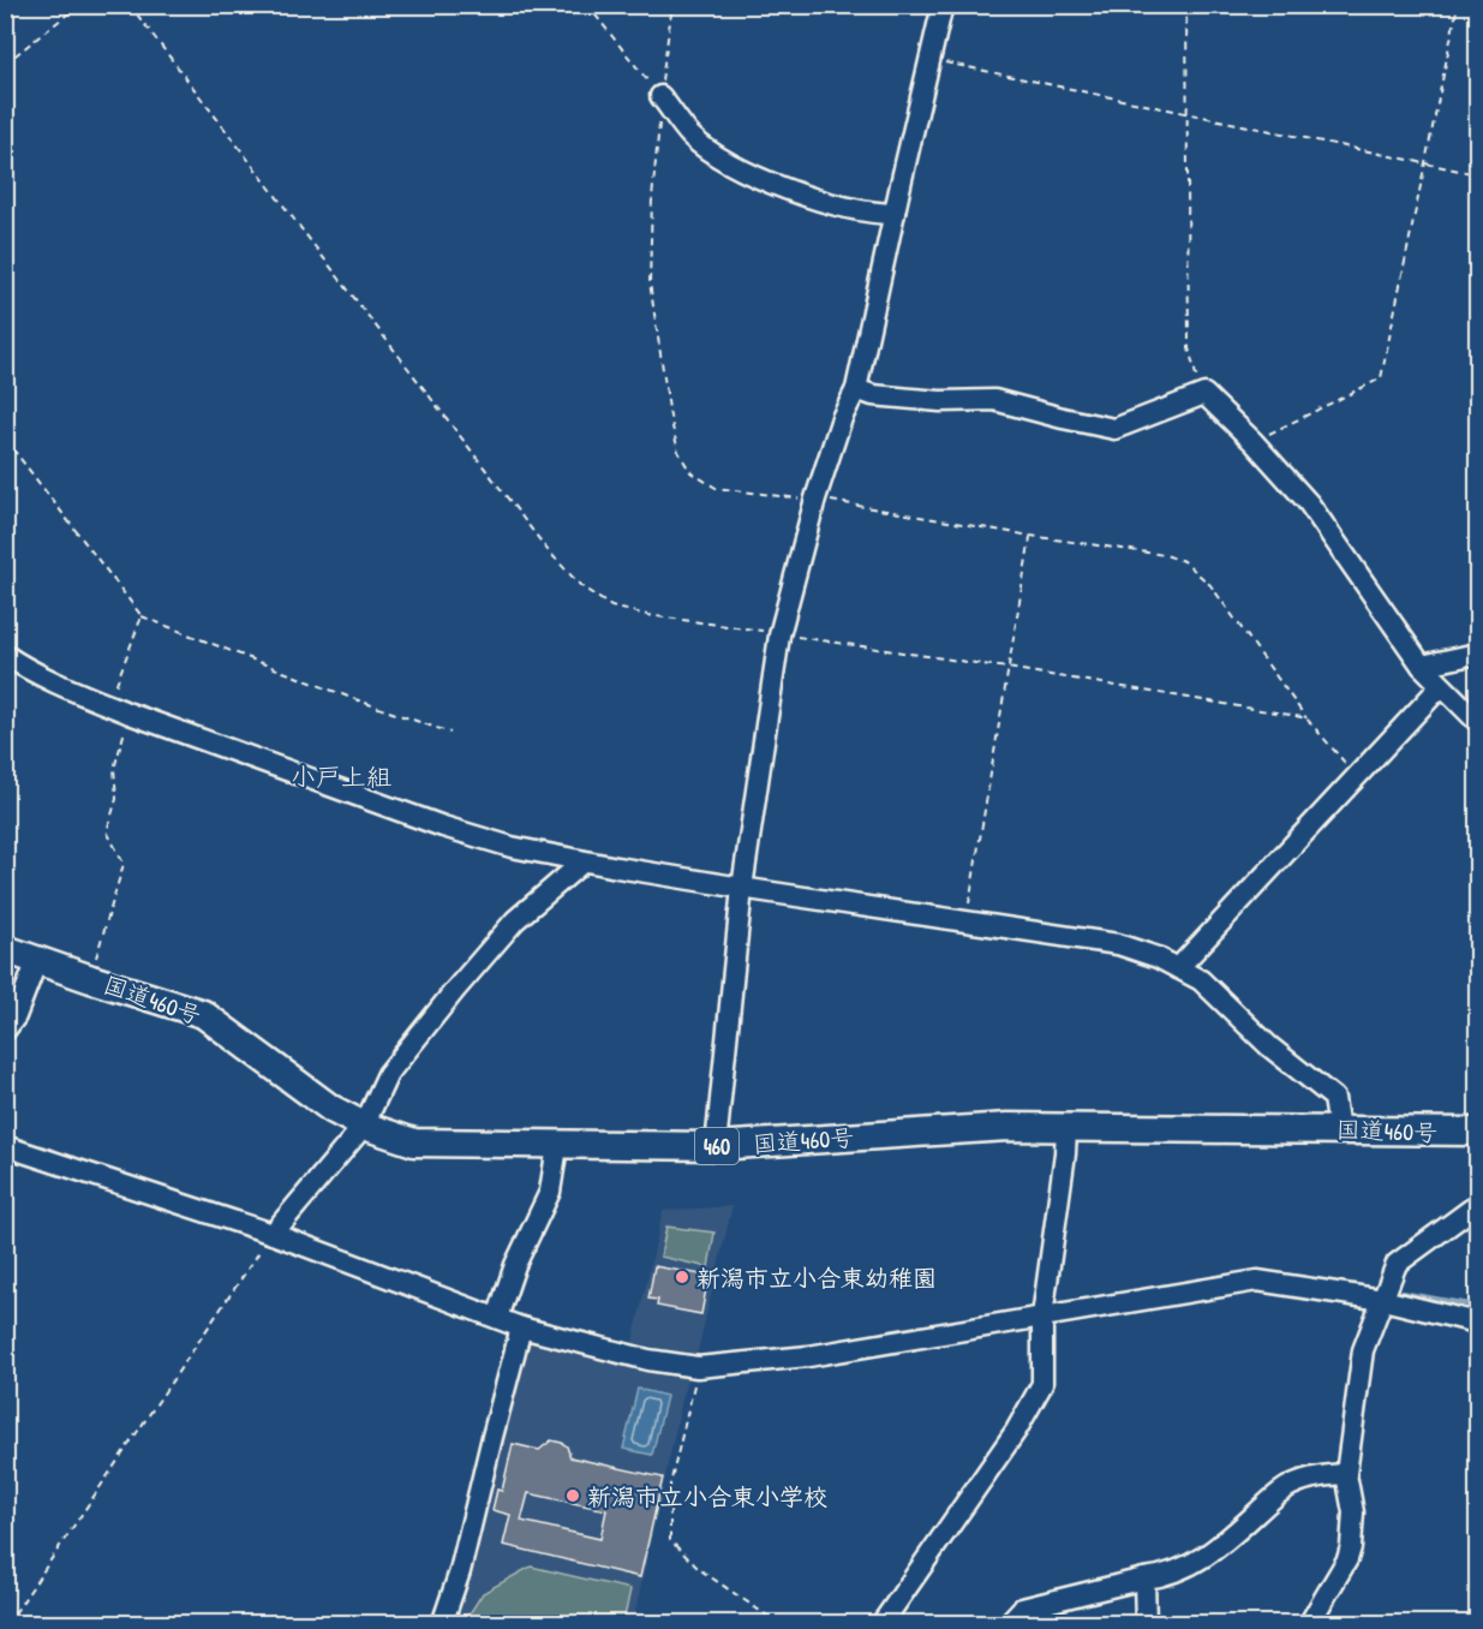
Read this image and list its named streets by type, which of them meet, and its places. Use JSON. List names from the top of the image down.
{
  "streets": {
    "highway": ["国道460号", "460"]
  },
  "districts": ["小戸上組"],
  "places": ["新潟市立小合東幼稚園", "新潟市立小合東小学校"]
}
